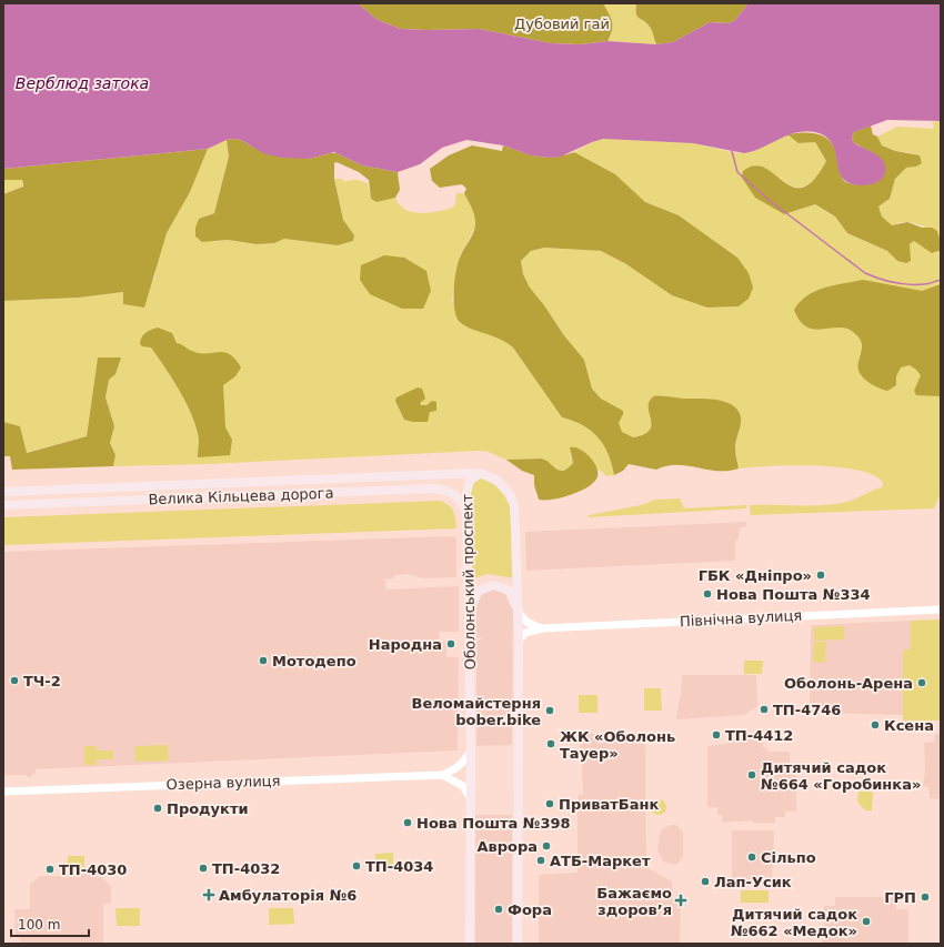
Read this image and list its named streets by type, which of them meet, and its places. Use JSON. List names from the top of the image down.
{
  "streets": {
    "main road": ["Велика Кільцева дорога", "Оболонський проспект"],
    "street": ["Північна вулиця", "Озерна вулиця"]
  },
  "crossings": [
    ["Велика Кільцева дорога", "Оболонський проспект"],
    ["Оболонський проспект", "Північна вулиця"]
  ],
  "water": ["Верблюд затока"],
  "parks": ["Дубовий гай"],
  "places": {
    "other": [
      "ГБК «Дніпро»",
      "Нова Пошта №334",
      "Народна",
      "Мотодепо",
      "ТЧ-2",
      "Оболонь-Арена",
      "ТП-4746",
      "Веломайстерня bober.bike",
      "Ксена",
      "ТП-4412",
      "ЖК «Оболонь Тауер»",
      "Дитячий садок №664 «Горобинка»",
      "ПриватБанк",
      "Продукти",
      "Нова Пошта №398",
      "Аврора",
      "Сільпо",
      "АТБ-Маркет",
      "ТП-4034",
      "ТП-4032",
      "ТП-4030",
      "Лап-Усик",
      "ГРП",
      "Фора",
      "Дитячий садок №662 «Медок»"
    ],
    "health": ["Амбулаторія №6", "Бажаємо здоровʼя"]
  },
  "scale_bar": "100 m"
}
